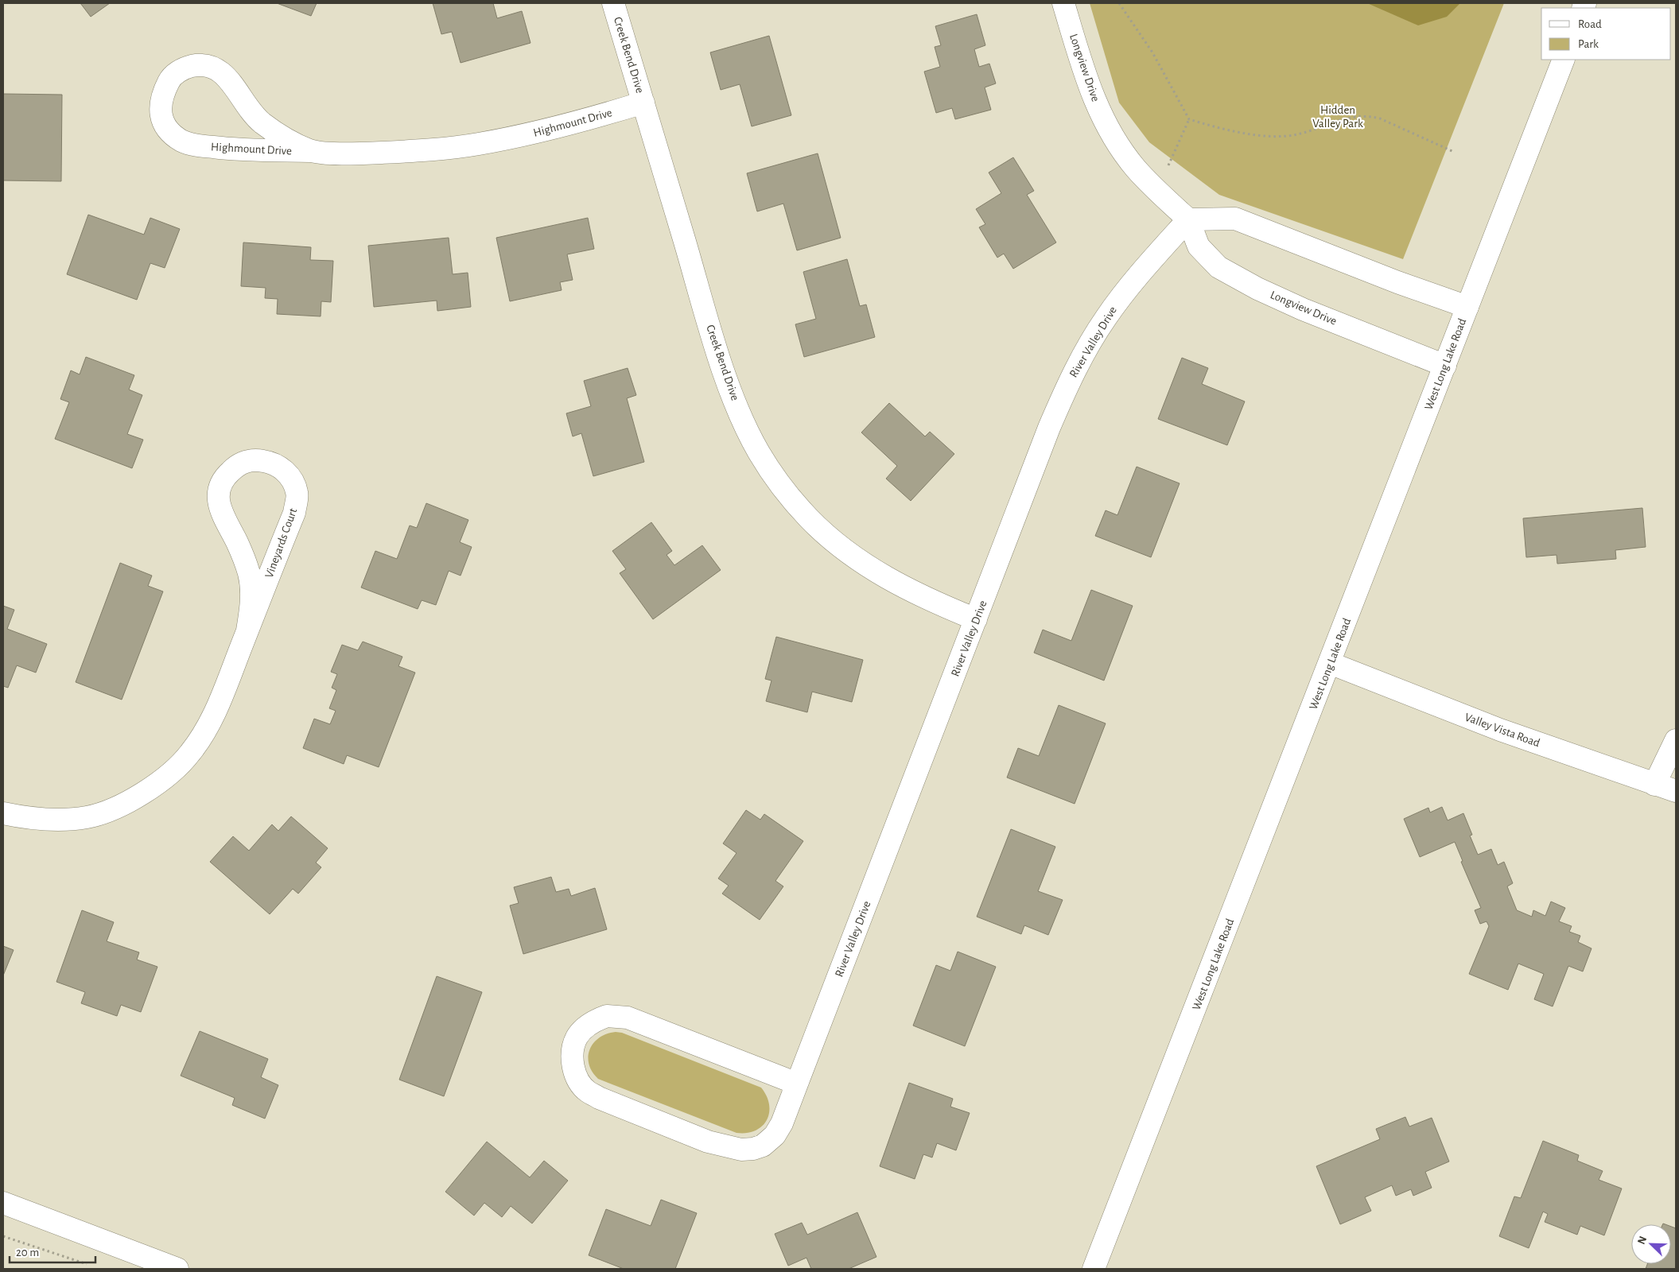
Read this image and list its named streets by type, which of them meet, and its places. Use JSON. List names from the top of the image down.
{
  "streets": {
    "street": [
      "Creek Bend Drive",
      "Longview Drive",
      "Highmount Drive",
      "River Valley Drive",
      "West Long Lake Road",
      "Vineyards Court",
      "Valley Vista Road"
    ]
  },
  "crossings": [
    ["Creek Bend Drive", "Highmount Drive"],
    ["Creek Bend Drive", "River Valley Drive"],
    ["Longview Drive", "River Valley Drive"],
    ["Longview Drive", "West Long Lake Road"],
    ["West Long Lake Road", "Valley Vista Road"]
  ],
  "parks": ["Hidden Valley Park"],
  "legend": ["Road", "Park"],
  "scale_bar": "20 m",
  "north": "top left"
}
